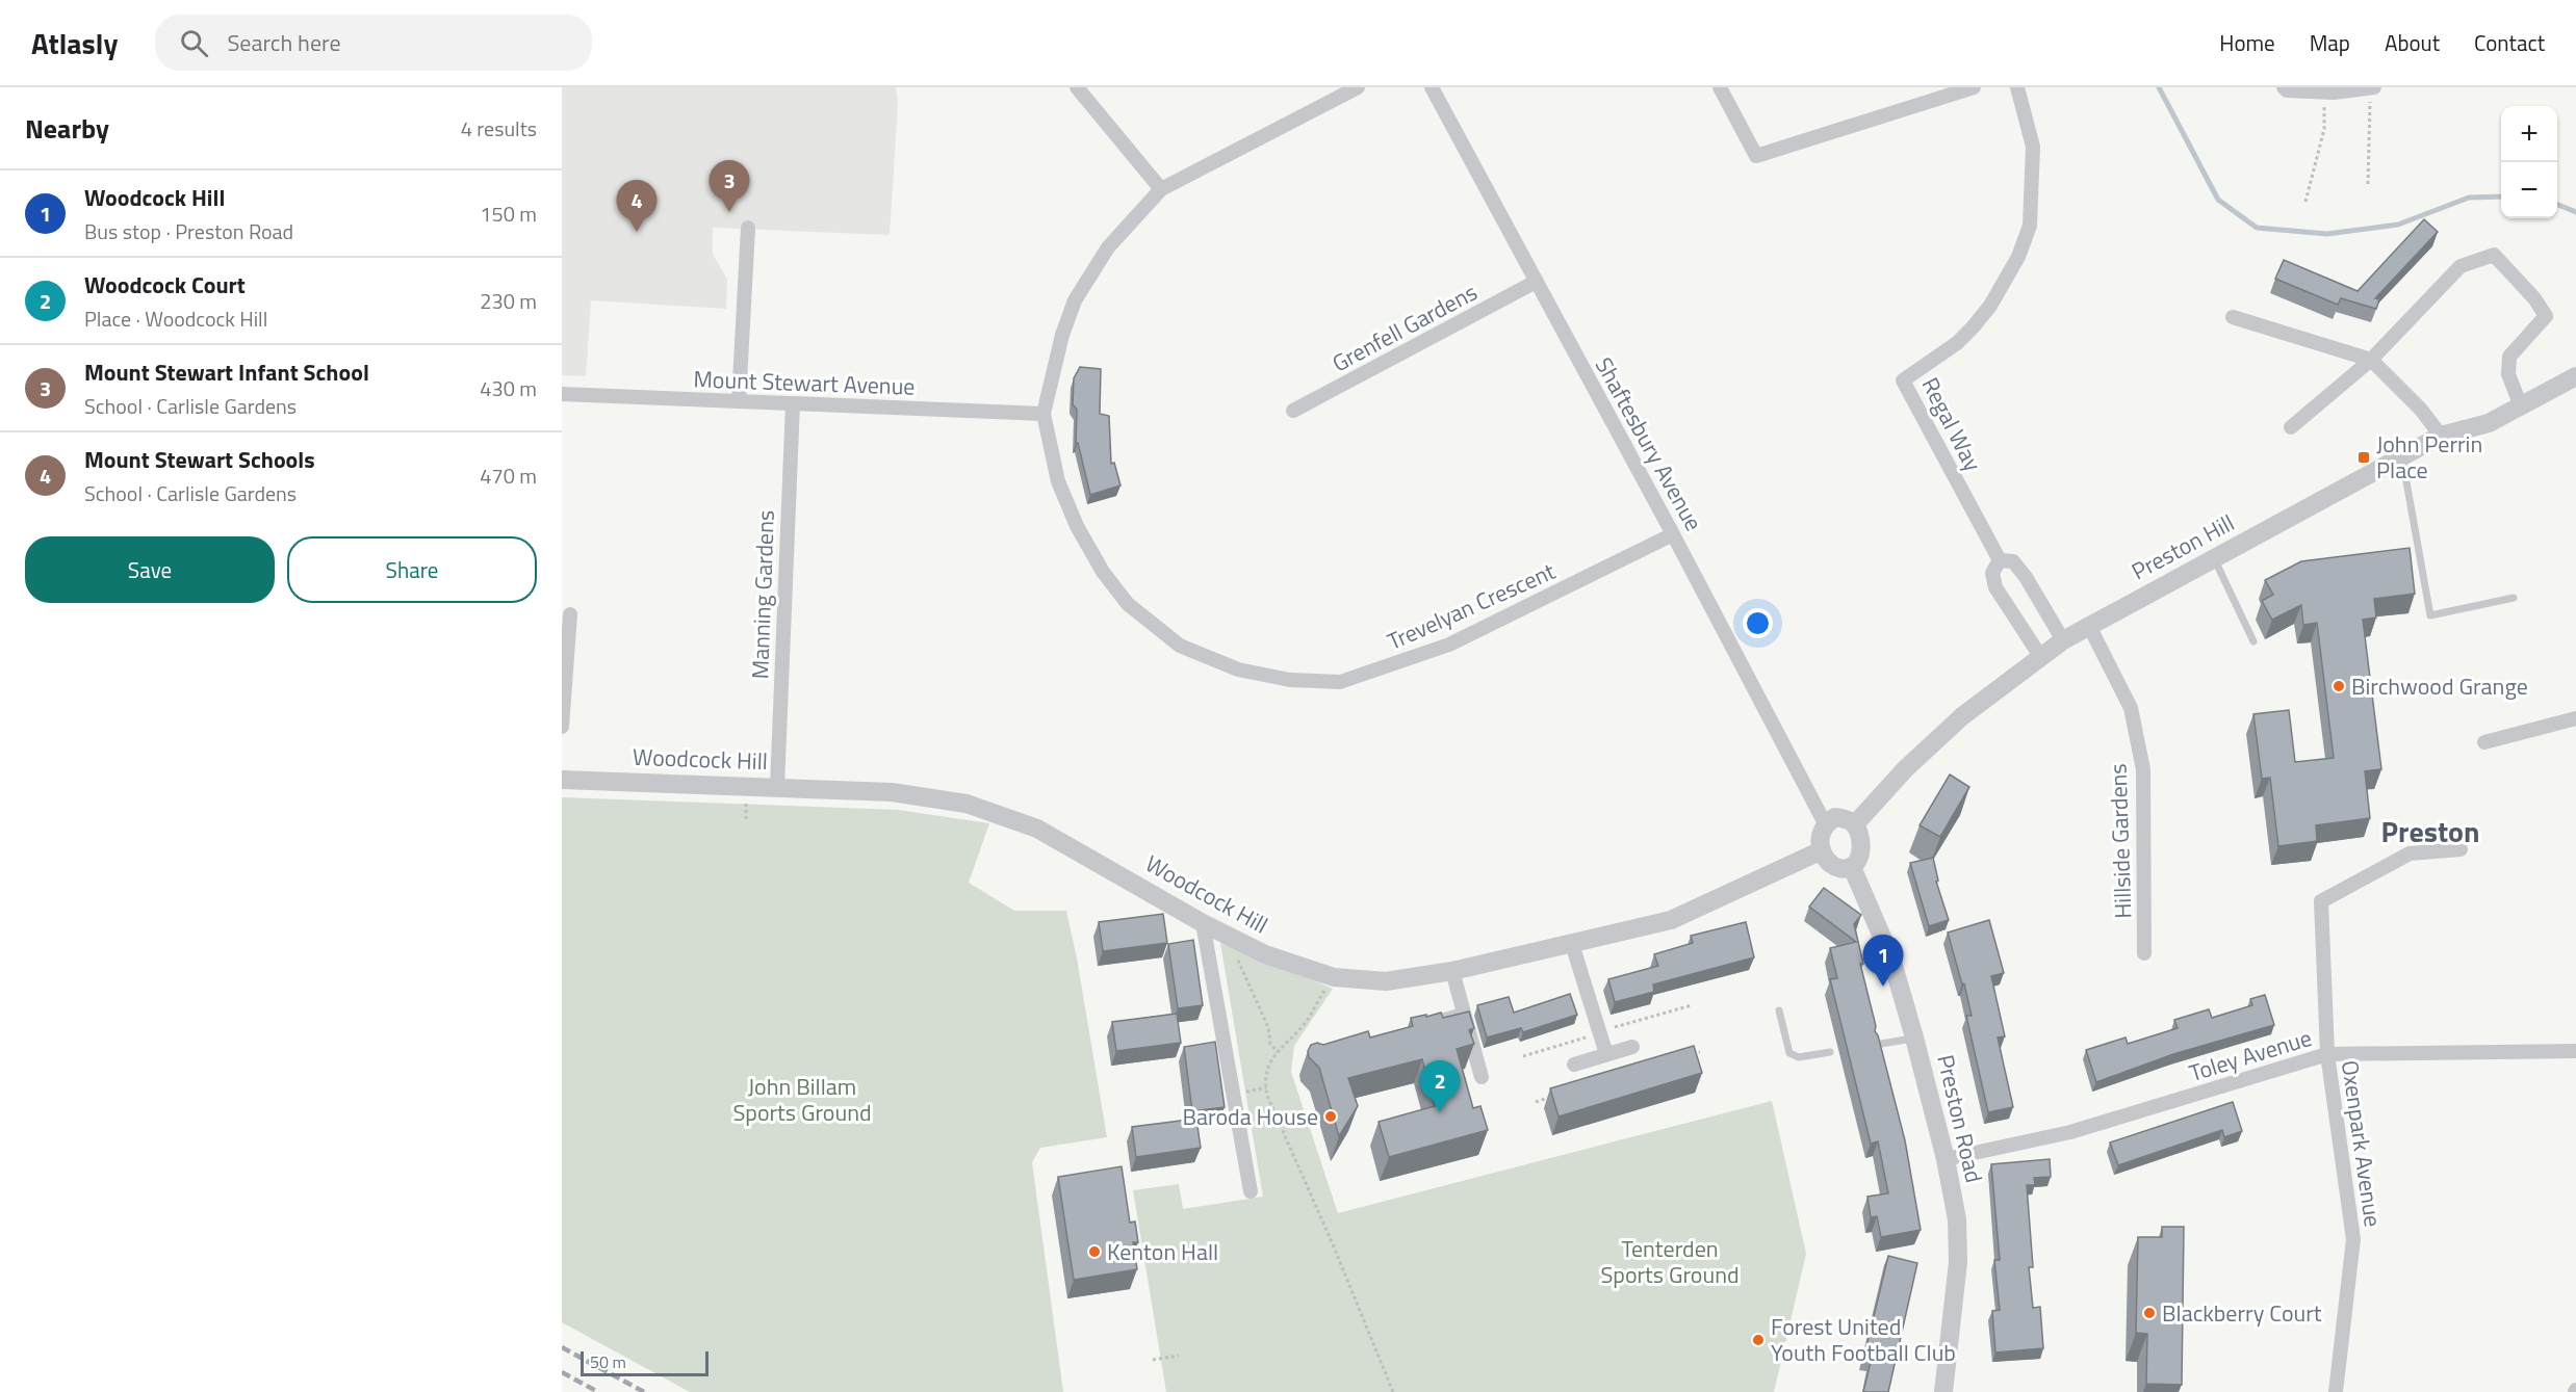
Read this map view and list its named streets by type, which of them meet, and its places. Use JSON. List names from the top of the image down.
{
  "streets": {
    "street": [
      "Grenfell Gardens",
      "Mount Stewart Avenue",
      "Regal Way",
      "Shaftesbury Avenue",
      "Preston Hill",
      "Manning Gardens",
      "Trevelyan Crescent",
      "Woodcock Hill",
      "Hillside Gardens",
      "Toley Avenue",
      "Preston Road",
      "Oxenpark Avenue"
    ]
  },
  "crossings": [
    ["Grenfell Gardens", "Shaftesbury Avenue"],
    ["Mount Stewart Avenue", "Manning Gardens"],
    ["Mount Stewart Avenue", "Trevelyan Crescent"],
    ["Shaftesbury Avenue", "Preston Hill"],
    ["Shaftesbury Avenue", "Trevelyan Crescent"],
    ["Shaftesbury Avenue", "Woodcock Hill"],
    ["Shaftesbury Avenue", "Preston Road"],
    ["Preston Hill", "Woodcock Hill"],
    ["Preston Hill", "Hillside Gardens"],
    ["Preston Hill", "Preston Road"],
    ["Manning Gardens", "Woodcock Hill"],
    ["Woodcock Hill", "Preston Road"],
    ["Toley Avenue", "Preston Road"],
    ["Toley Avenue", "Oxenpark Avenue"]
  ],
  "districts": ["Preston"],
  "parks": ["John Billam Sports Ground", "Tenterden Sports Ground"],
  "places": {
    "transit": ["John Perrin Place"],
    "other": [
      "Birchwood Grange",
      "Baroda House",
      "Kenton Hall",
      "Blackberry Court",
      "Forest United Youth Football Club"
    ]
  },
  "scale_bar": "50 m",
  "page": {
    "header": "Atlasly",
    "search": "Search here",
    "nav": [
      "Home",
      "Map",
      "About",
      "Contact"
    ],
    "heading": ["Nearby", "4 results"],
    "map_buttons": ["+", "−"],
    "pins": [
      "3",
      "4",
      "1",
      "2"
    ],
    "list": [
      {
        "mark": "1",
        "name": "Woodcock Hill",
        "note": "Bus stop · Preston Road",
        "value": "150 m"
      },
      {
        "mark": "2",
        "name": "Woodcock Court",
        "note": "Place · Woodcock Hill",
        "value": "230 m"
      },
      {
        "mark": "3",
        "name": "Mount Stewart Infant School",
        "note": "School · Carlisle Gardens",
        "value": "430 m"
      },
      {
        "mark": "4",
        "name": "Mount Stewart Schools",
        "note": "School · Carlisle Gardens",
        "value": "470 m"
      }
    ],
    "buttons": ["Save", "Share"],
    "scale": "50 m"
  }
}
